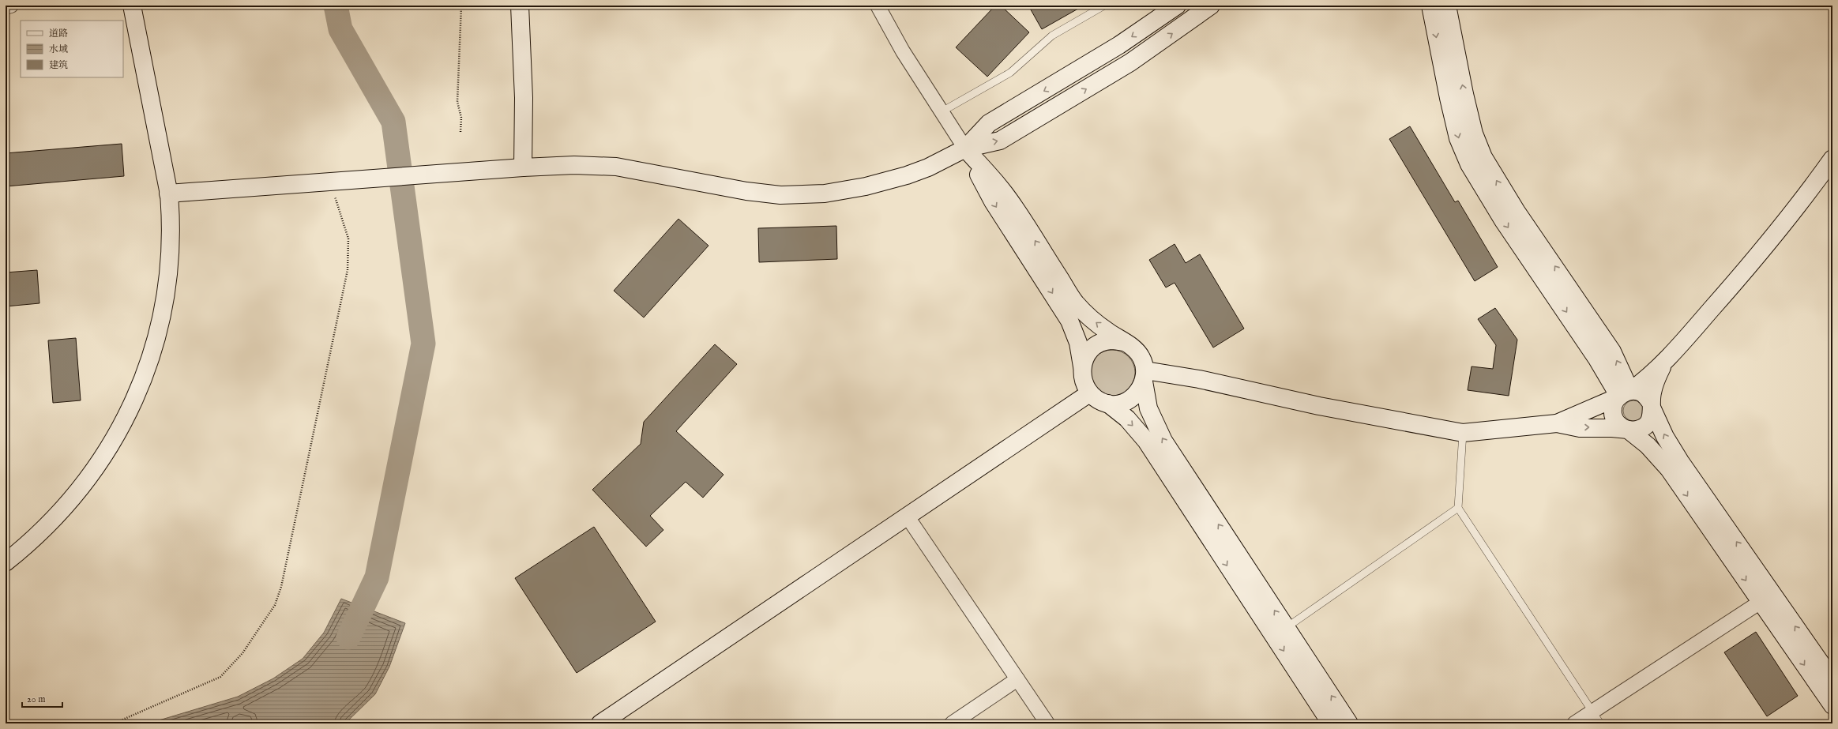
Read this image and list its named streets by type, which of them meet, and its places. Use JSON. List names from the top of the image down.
{
  "legend": ["道路", "水域", "建筑"],
  "scale_bar": "20 m"
}
